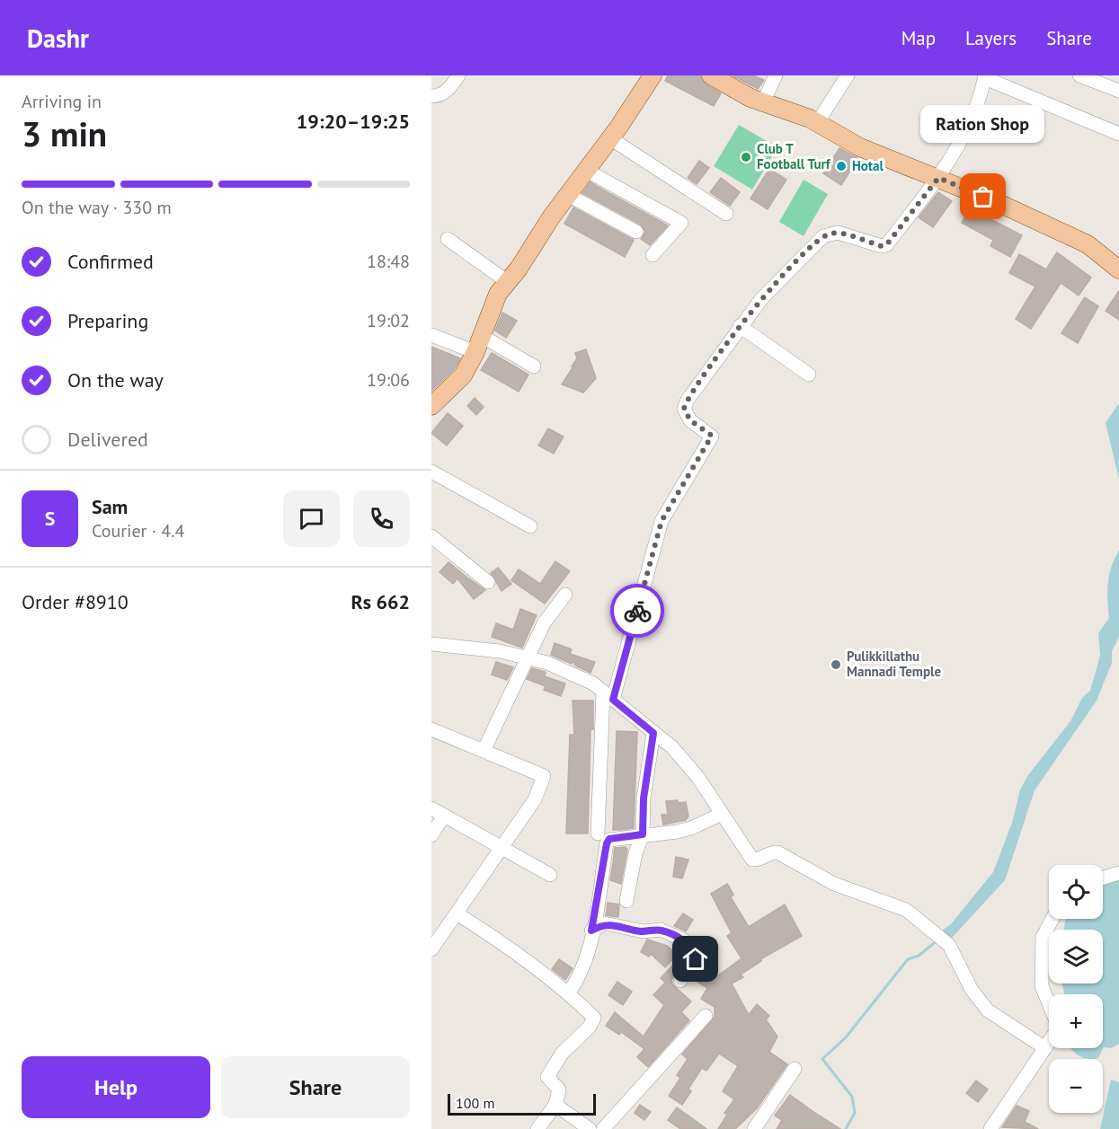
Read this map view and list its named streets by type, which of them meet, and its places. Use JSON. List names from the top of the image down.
{
  "places": [
    "Club T Football Turf",
    "Hotal",
    "Ration Shop",
    "Pulikkillathu Mannadi Temple"
  ],
  "scale_bar": "100 m",
  "page": {
    "header": "Dashr",
    "nav": ["Map", "Layers", "Share"],
    "heading": ["3 min", "Arriving in", "19:20–19:25"],
    "panel": [
      "Sam",
      "Courier · 4.4",
      "Order #8910",
      "Rs 662"
    ],
    "bubble": "Ration Shop",
    "bar": "On the way · 330 m",
    "list": [
      ["Confirmed", "18:48"],
      ["Preparing", "19:02"],
      ["On the way", "19:06"],
      "Delivered"
    ],
    "round": "S",
    "map_buttons": ["+", "−"],
    "buttons": ["Help", "Share"],
    "scale": "100 m"
  }
}
